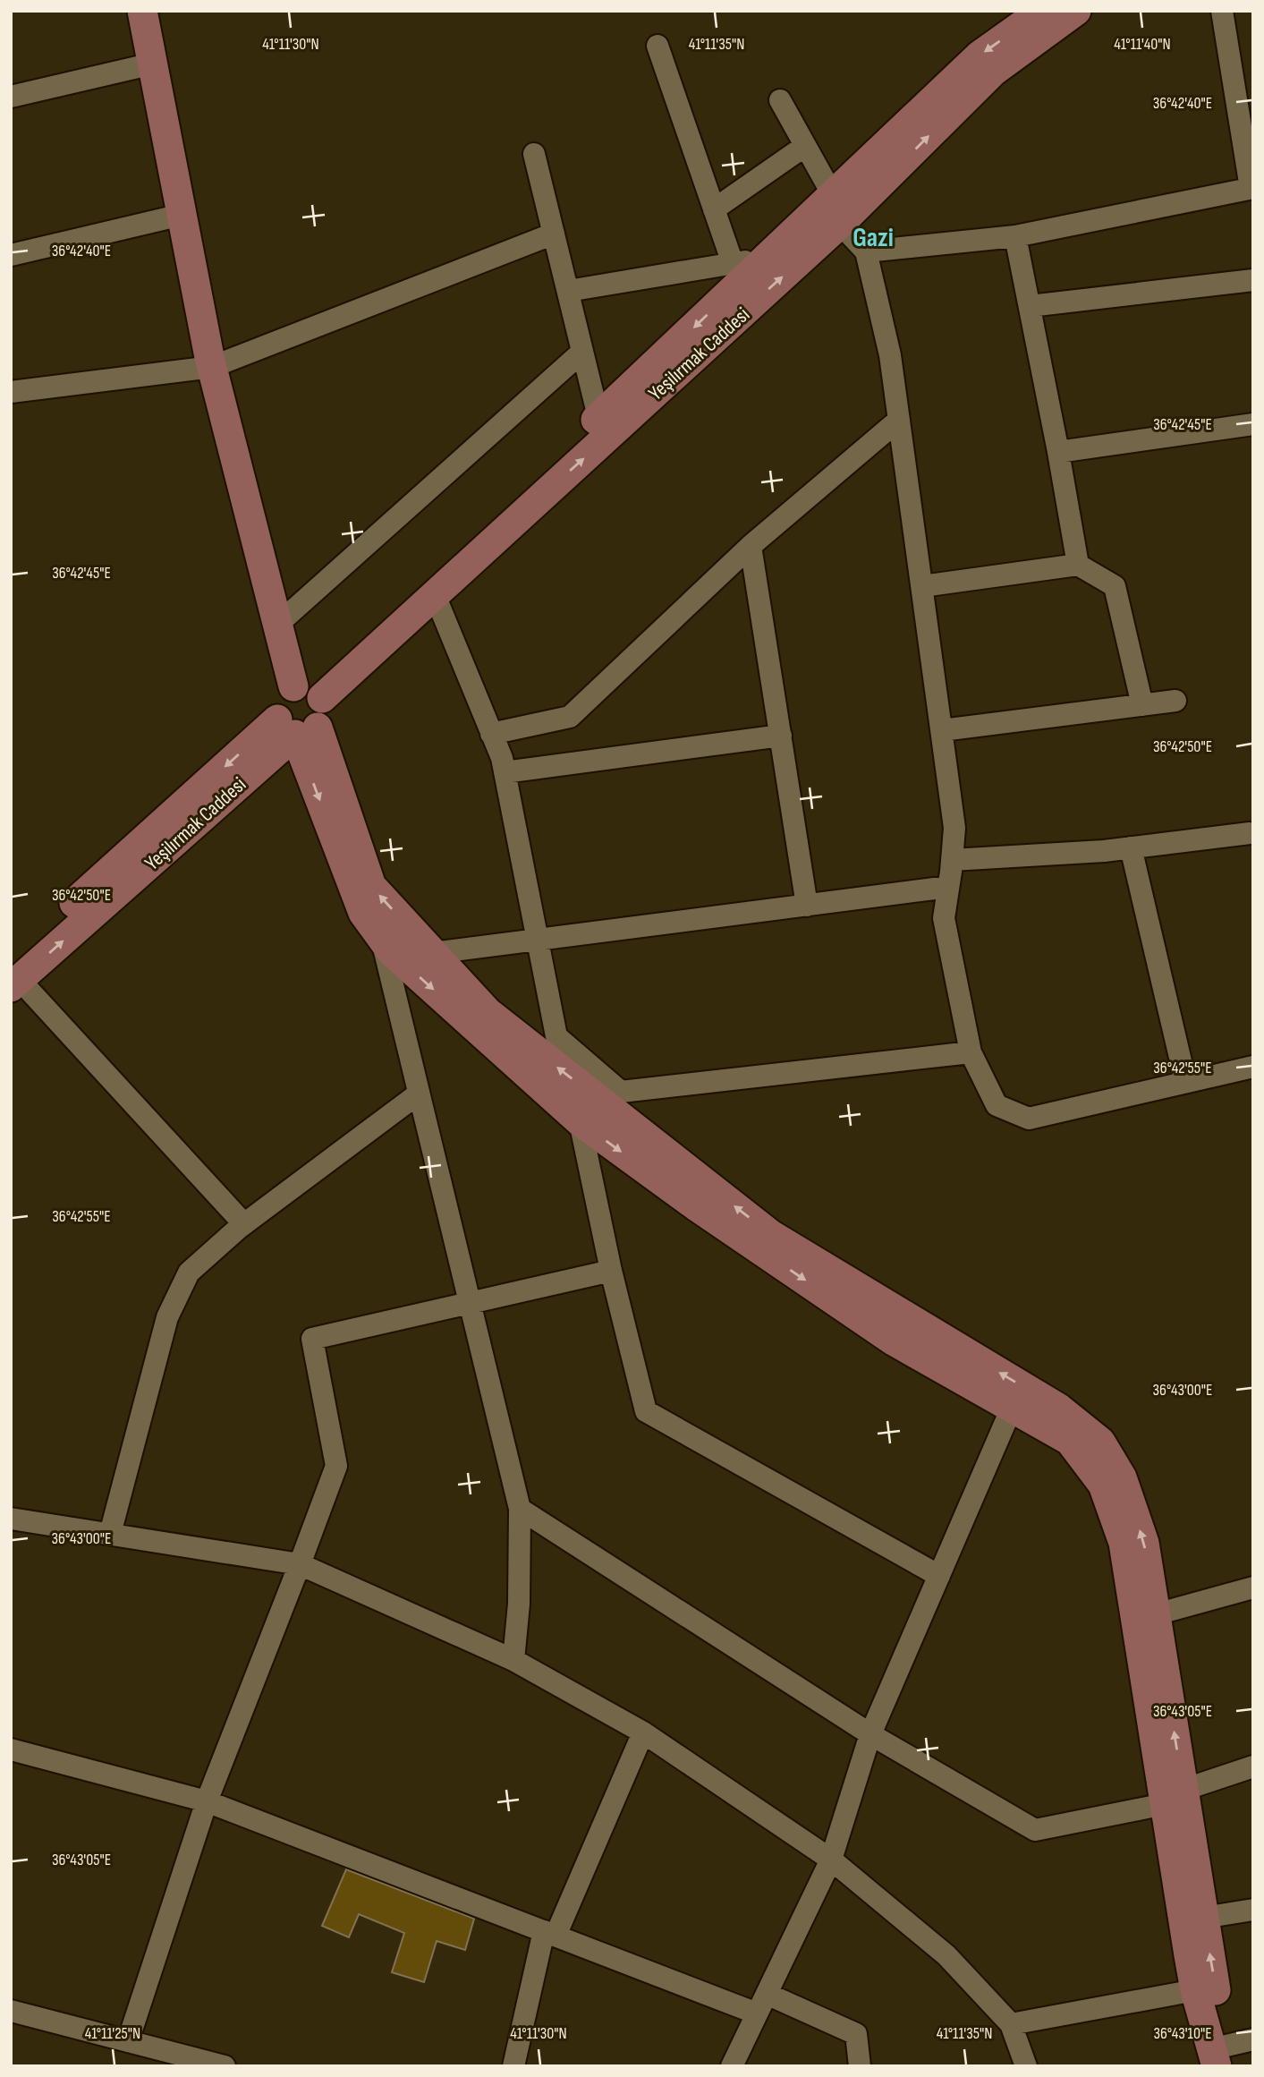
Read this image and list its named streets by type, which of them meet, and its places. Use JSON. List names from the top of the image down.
{
  "streets": {
    "main road": ["Yeşilırmak Caddesi"]
  },
  "districts": ["Gazi"],
  "coordinates": [
    "41°11'30\"N",
    "41°11'35\"N",
    "41°11'40\"N",
    "36°42'40\"E",
    "36°42'45\"E",
    "36°42'50\"E",
    "36°42'55\"E",
    "36°43'00\"E",
    "36°43'05\"E",
    "36°43'10\"E",
    "41°11'25\"N"
  ]
}
